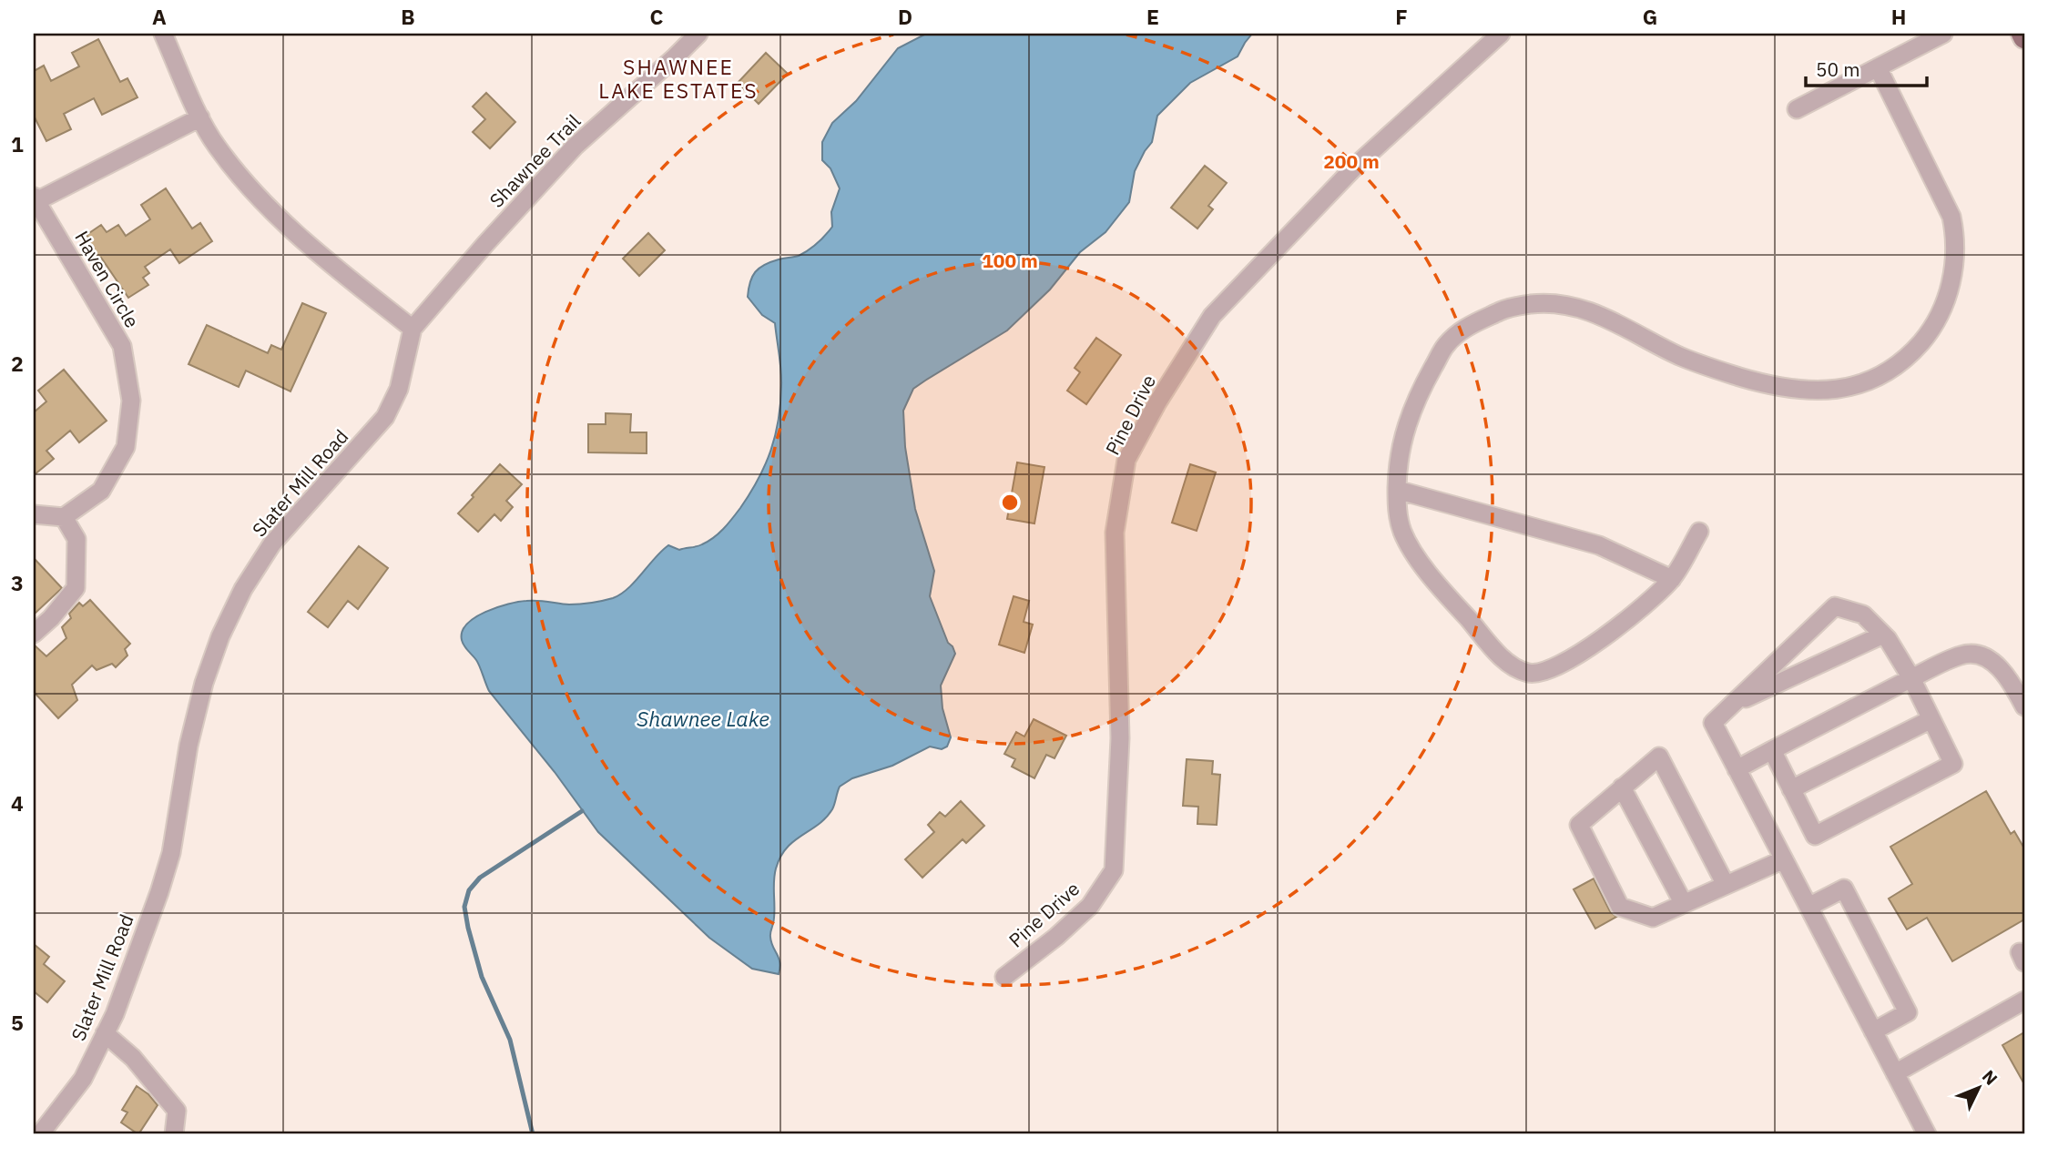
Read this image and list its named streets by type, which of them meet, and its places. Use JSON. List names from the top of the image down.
{
  "streets": {
    "street": [
      "Shawnee Trail",
      "Haven Circle",
      "Pine Drive",
      "Slater Mill Road"
    ]
  },
  "crossings": [
    ["Shawnee Trail", "Slater Mill Road"]
  ],
  "districts": ["SHAWNEE LAKE ESTATES"],
  "water": ["Shawnee Lake"],
  "scale_bar": "50 m",
  "north": "top right",
  "grid": {
    "columns": [
      "A",
      "B",
      "C",
      "D",
      "E",
      "F",
      "G",
      "H"
    ],
    "rows": [
      "1",
      "2",
      "3",
      "4",
      "5"
    ]
  },
  "rings": ["200 m", "100 m"]
}
